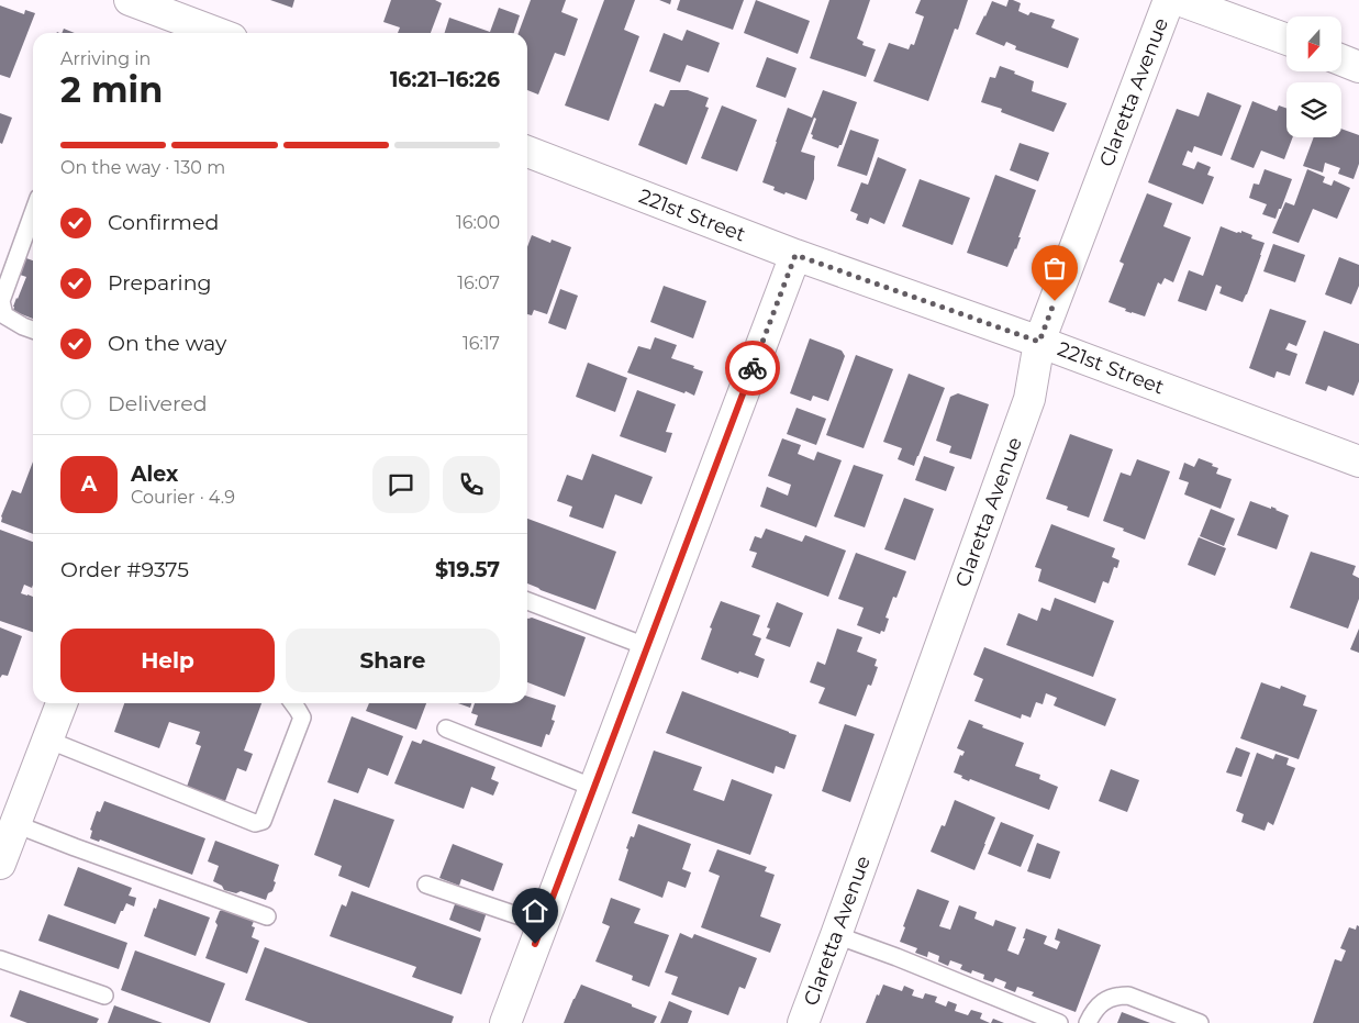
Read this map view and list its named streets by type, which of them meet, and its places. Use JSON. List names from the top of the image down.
{
  "streets": {
    "street": ["Claretta Avenue", "221st Street"]
  },
  "crossings": [
    ["Claretta Avenue", "221st Street"]
  ],
  "north": "bottom",
  "page": {
    "heading": ["2 min", "Arriving in", "16:21–16:26"],
    "panel": [
      "Alex",
      "Courier · 4.9",
      "Order #9375",
      "$19.57"
    ],
    "bar": "On the way · 130 m",
    "list": [
      ["Confirmed", "16:00"],
      ["Preparing", "16:07"],
      ["On the way", "16:17"],
      "Delivered"
    ],
    "round": "A",
    "buttons": ["Help", "Share"]
  }
}
